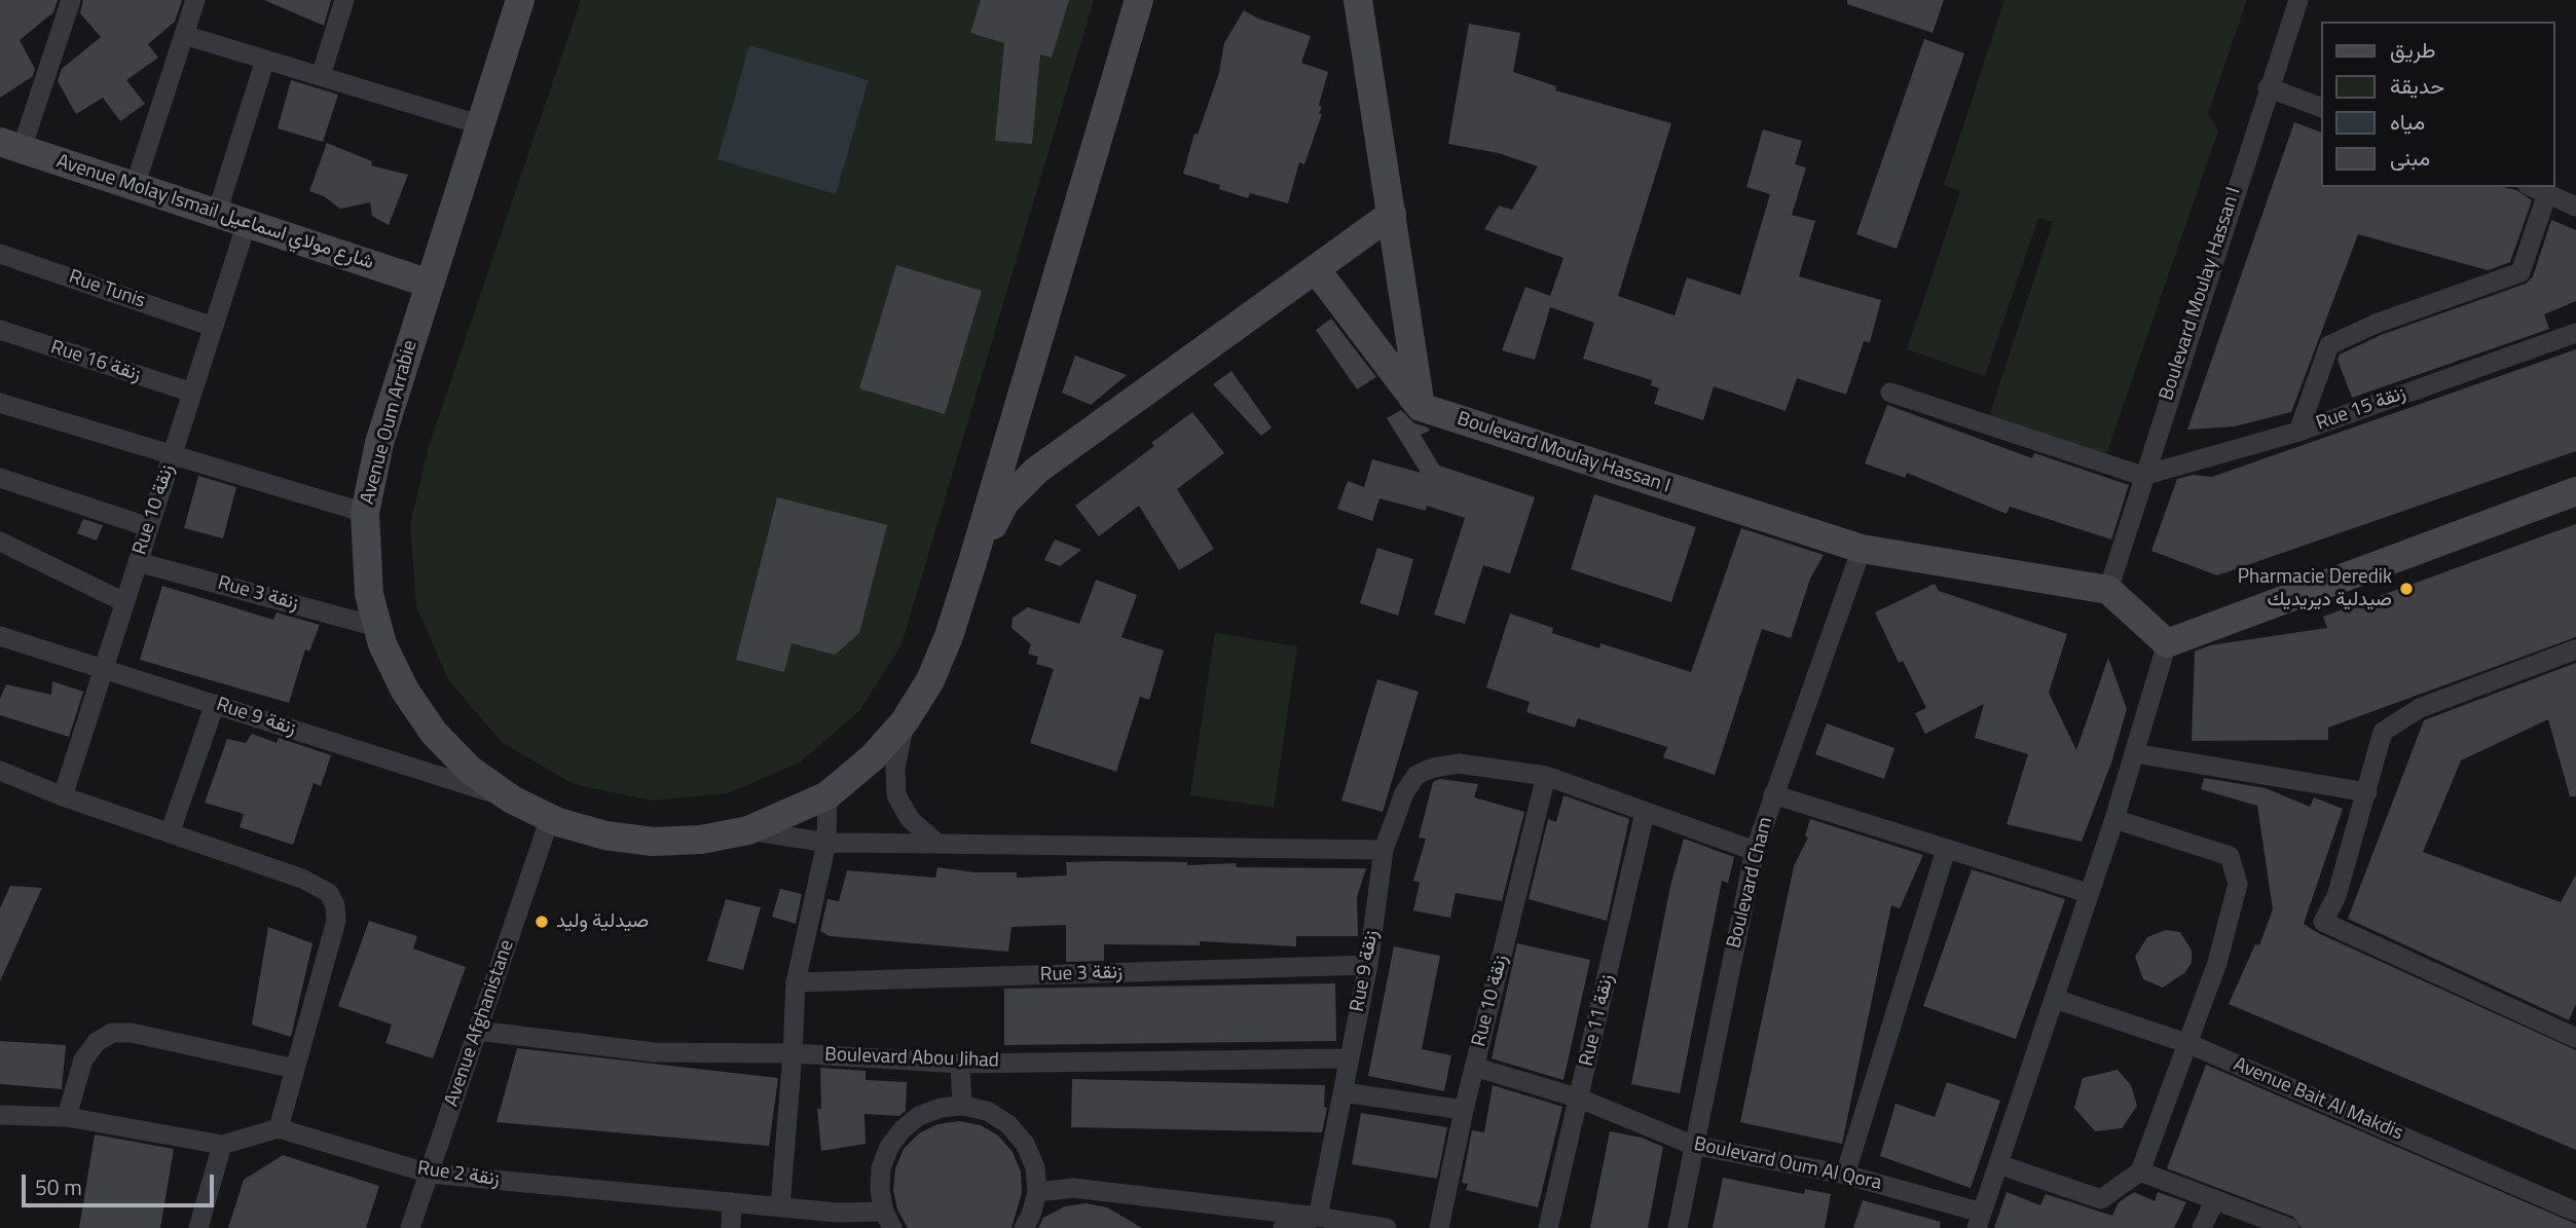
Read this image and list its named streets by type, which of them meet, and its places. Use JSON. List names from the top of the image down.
{
  "streets": {
    "street": [
      "Avenue Molay Ismail شارع مولاي اسماعيل",
      "Rue Tunis",
      "Boulevard Moulay Hassan I",
      "Rue 16 زنقة",
      "Rue 15 زنقة",
      "Avenue Oum Arrabie",
      "Rue 10 زنقة",
      "Rue 3 زنقة",
      "Rue 9 زنقة",
      "Boulevard Cham",
      "Rue 11 زنقة",
      "Avenue Afghanistane",
      "Boulevard Abou Jihad",
      "Avenue Bait Al Makdis",
      "Boulevard Oum Al Qora",
      "Rue 2 زنقة"
    ]
  },
  "crossings": [
    ["Avenue Molay Ismail شارع مولاي اسماعيل", "Avenue Oum Arrabie"],
    ["Avenue Molay Ismail شارع مولاي اسماعيل", "Rue 10 زنقة"],
    ["Rue Tunis", "Rue 10 زنقة"],
    ["Boulevard Moulay Hassan I", "Rue 15 زنقة"],
    ["Boulevard Moulay Hassan I", "Boulevard Cham"],
    ["Rue 16 زنقة", "Rue 10 زنقة"],
    ["Avenue Oum Arrabie", "Rue 3 زنقة"],
    ["Avenue Oum Arrabie", "Rue 9 زنقة"],
    ["Avenue Oum Arrabie", "Avenue Afghanistane"],
    ["Rue 10 زنقة", "Rue 3 زنقة"],
    ["Rue 10 زنقة", "Rue 9 زنقة"],
    ["Rue 10 زنقة", "Boulevard Oum Al Qora"],
    ["Rue 3 زنقة", "Rue 9 زنقة"],
    ["Rue 9 زنقة", "Boulevard Abou Jihad"],
    ["Boulevard Cham", "Boulevard Oum Al Qora"],
    ["Rue 11 زنقة", "Boulevard Oum Al Qora"],
    ["Avenue Afghanistane", "Boulevard Abou Jihad"],
    ["Avenue Afghanistane", "Rue 2 زنقة"]
  ],
  "places": ["Pharmacie Deredik صيدلية ديريديك", "صيدلية وليد"],
  "legend": [
    "طريق",
    "حديقة",
    "مياه",
    "مبنى"
  ],
  "scale_bar": "50 m"
}
